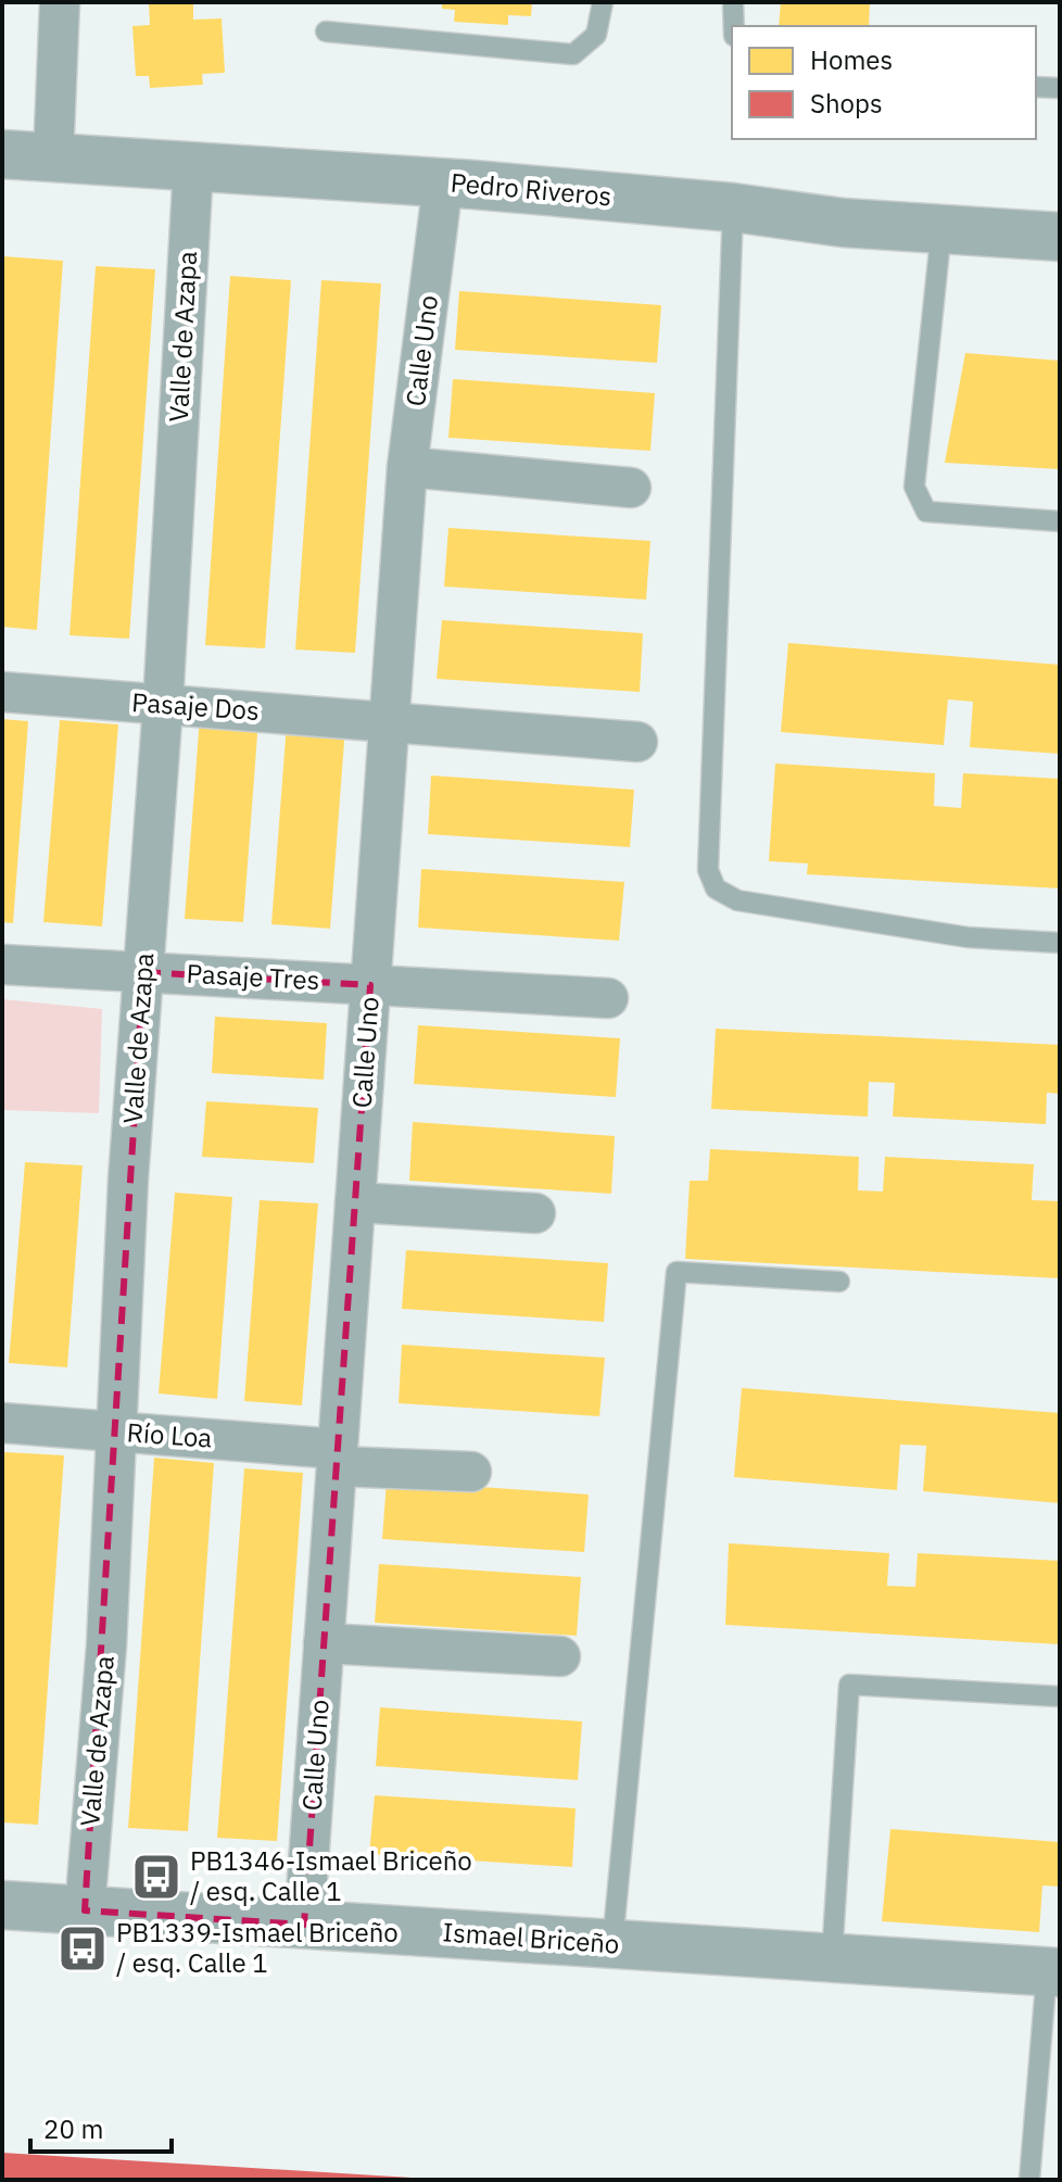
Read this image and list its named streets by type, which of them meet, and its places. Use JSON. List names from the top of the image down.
{
  "streets": {
    "street": [
      "Pedro Riveros",
      "Valle de Azapa",
      "Calle Uno",
      "Pasaje Dos",
      "Pasaje Tres",
      "Río Loa",
      "Ismael Briceño"
    ]
  },
  "crossings": [
    ["Pedro Riveros", "Valle de Azapa"],
    ["Pedro Riveros", "Calle Uno"],
    ["Valle de Azapa", "Pasaje Dos"],
    ["Valle de Azapa", "Pasaje Tres"],
    ["Valle de Azapa", "Río Loa"],
    ["Valle de Azapa", "Ismael Briceño"],
    ["Calle Uno", "Pasaje Dos"],
    ["Calle Uno", "Pasaje Tres"],
    ["Calle Uno", "Río Loa"],
    ["Calle Uno", "Ismael Briceño"]
  ],
  "places": {
    "bus stop": ["PB1346-Ismael Briceño / esq. Calle 1", "PB1339-Ismael Briceño / esq. Calle 1"]
  },
  "legend": ["Homes", "Shops"],
  "scale_bar": "20 m"
}
